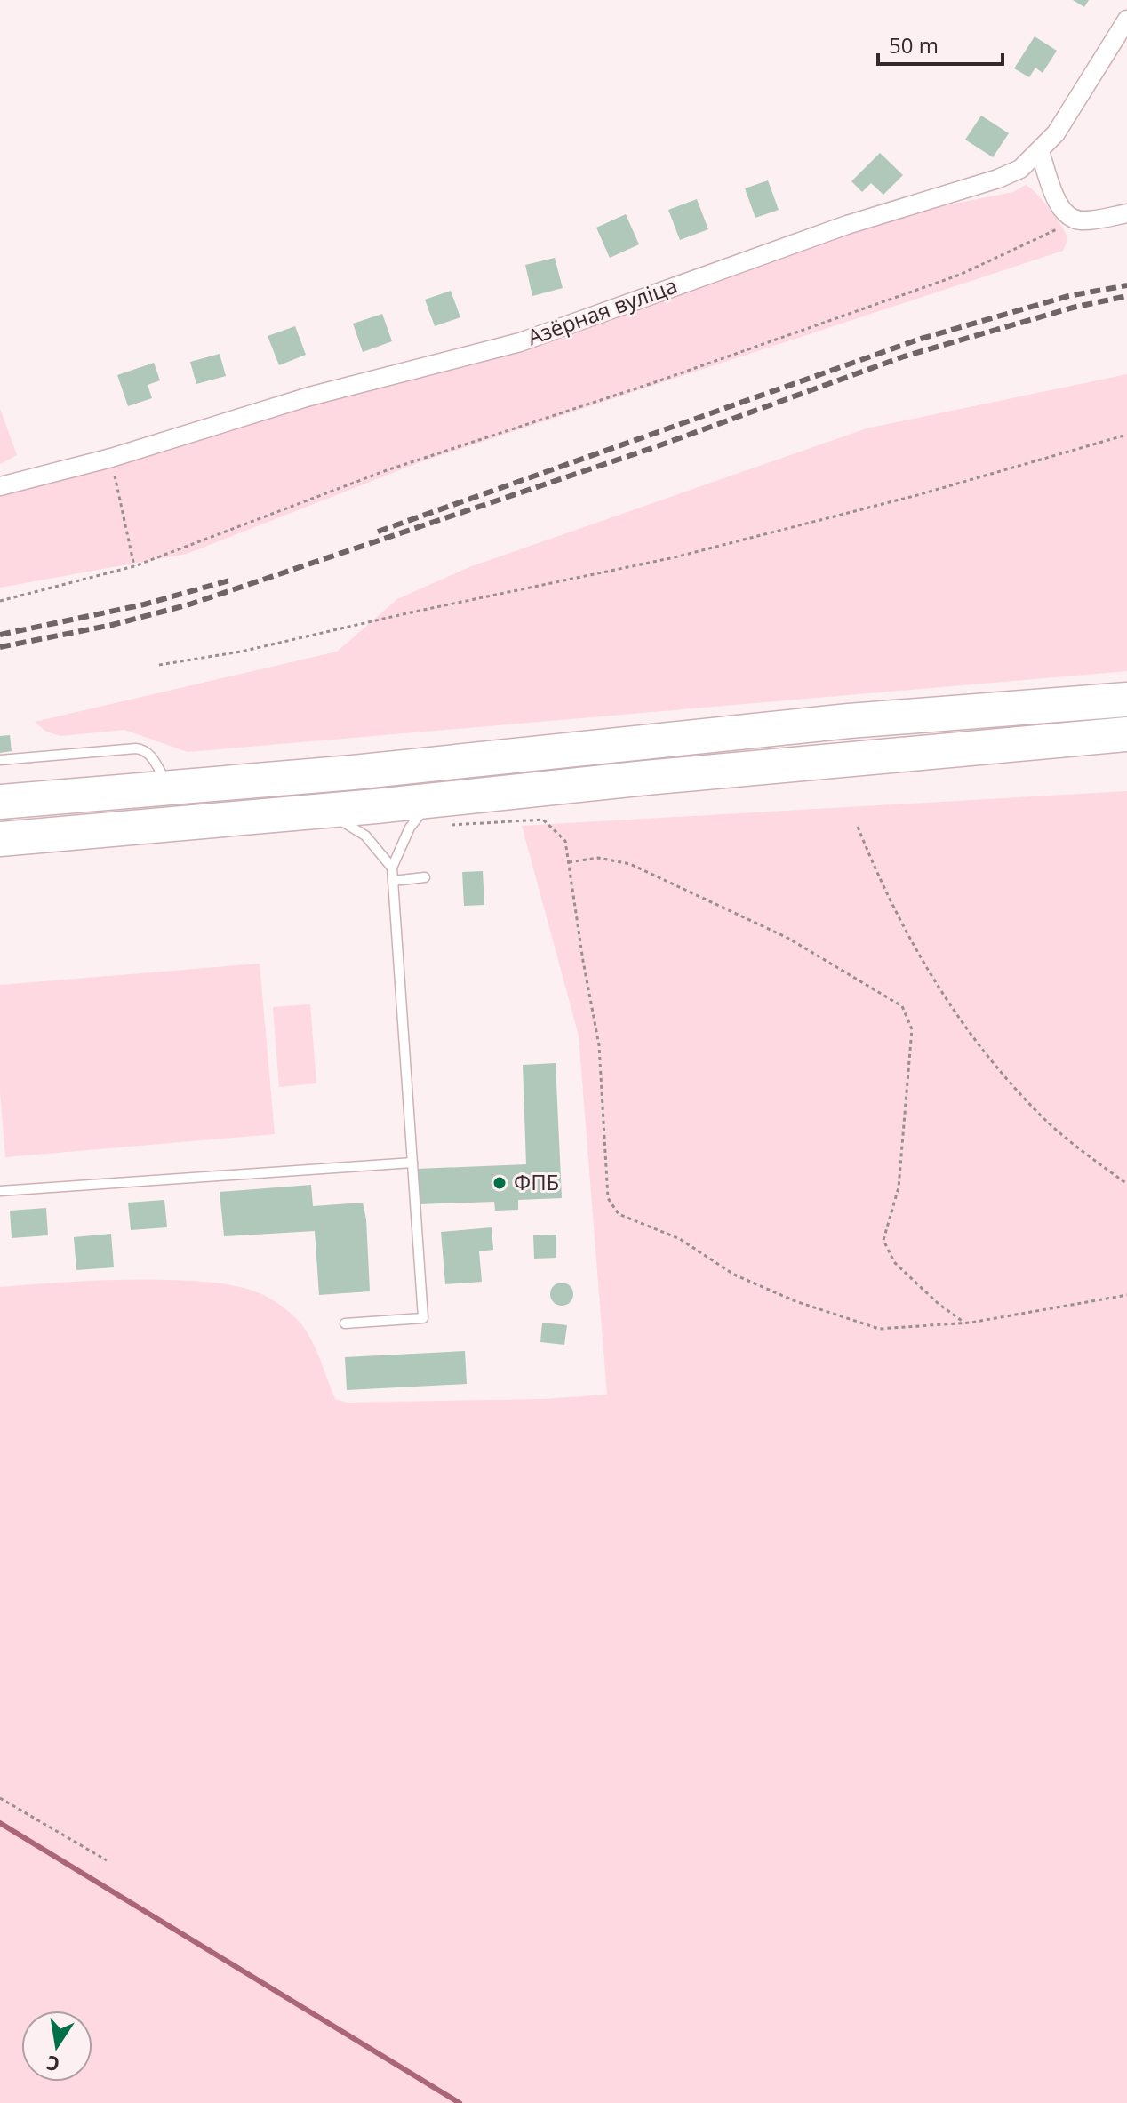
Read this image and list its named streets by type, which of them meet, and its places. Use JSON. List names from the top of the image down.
{
  "streets": {
    "street": ["Азёрная вуліца"]
  },
  "places": ["ФПБ"],
  "scale_bar": "50 m",
  "north": "bottom"
}
